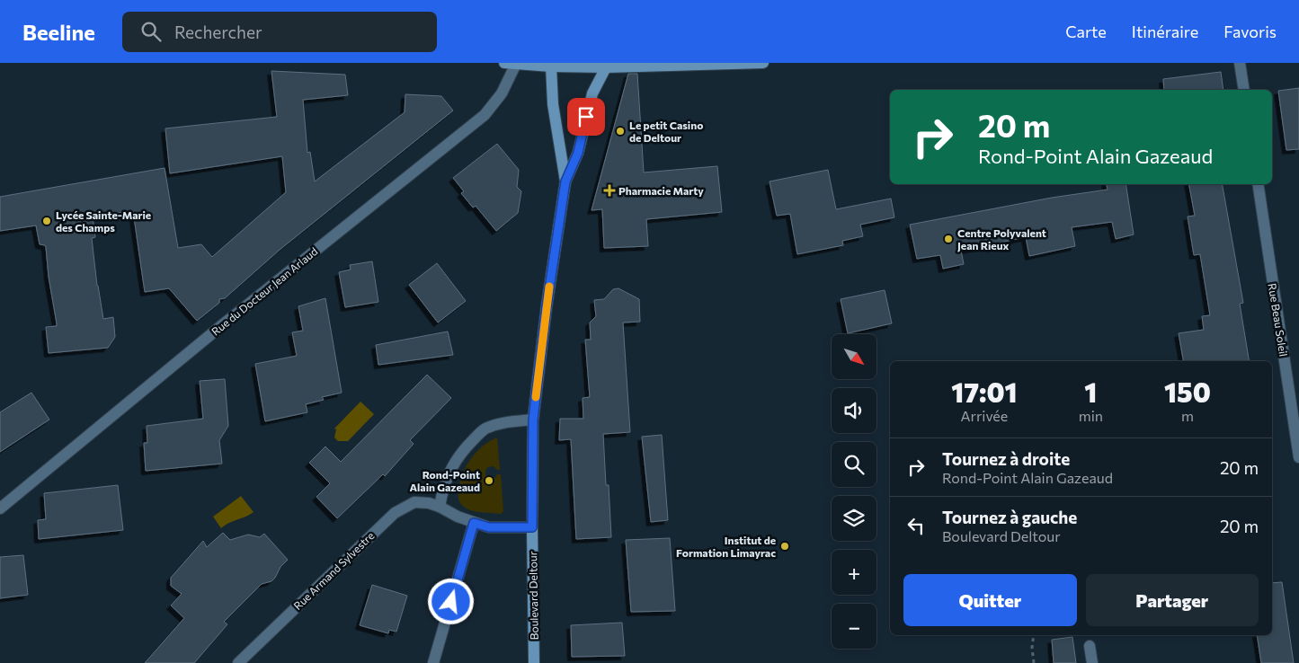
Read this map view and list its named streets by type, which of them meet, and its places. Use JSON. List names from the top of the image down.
{
  "streets": {
    "street": [
      "Rue du Docteur Jean Arlaud",
      "Rue Beau Soleil",
      "Rue Armand Sylvestre",
      "Boulevard Deltour"
    ]
  },
  "places": {
    "other": [
      "Le petit Casino de Deltour",
      "Lycée Sainte-Marie des Champs",
      "Centre Polyvalent Jean Rieux",
      "Rond-Point Alain Gazeaud",
      "Institut de Formation Limayrac"
    ],
    "health": ["Pharmacie Marty"]
  },
  "north": "bottom right",
  "page": {
    "header": "Beeline",
    "search": "Rechercher",
    "nav": ["Carte", "Itinéraire", "Favoris"],
    "turn": ["20 m", "Rond-Point Alain Gazeaud"],
    "map_buttons": ["+", "−"],
    "eta": [
      "17:01",
      "Arrivée",
      "1",
      "min",
      "150",
      "m"
    ],
    "list": [
      {
        "name": "Tournez à droite",
        "note": "Rond-Point Alain Gazeaud",
        "value": "20 m"
      },
      {
        "name": "Tournez à gauche",
        "note": "Boulevard Deltour",
        "value": "20 m"
      }
    ],
    "buttons": ["Quitter", "Partager"]
  }
}
